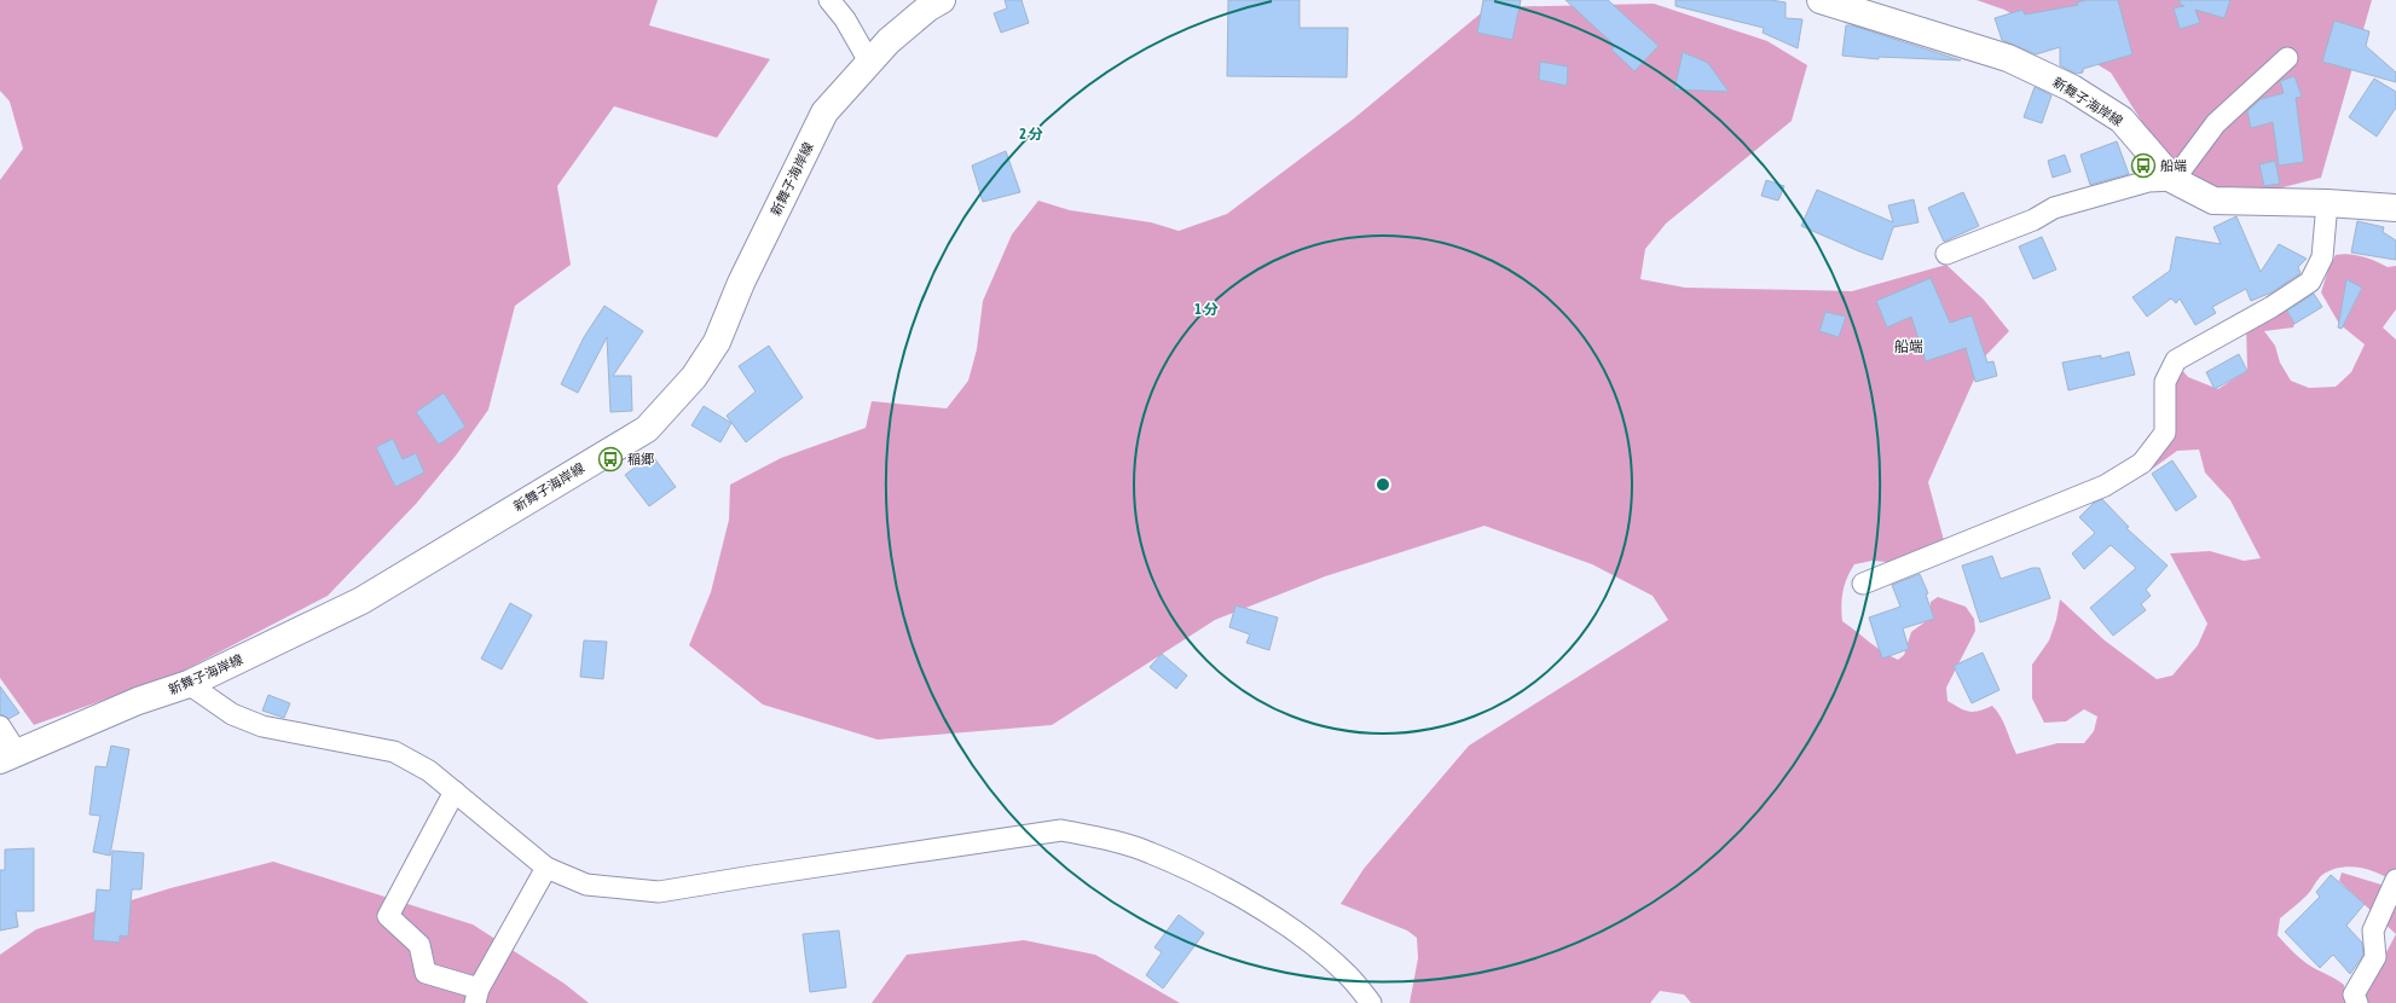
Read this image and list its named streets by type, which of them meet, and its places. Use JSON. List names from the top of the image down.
{
  "streets": {
    "main road": ["新舞子海岸線"]
  },
  "districts": ["船端"],
  "places": {
    "bus stop": ["船端", "稲郷"]
  },
  "rings": ["2 分", "1 分"]
}
